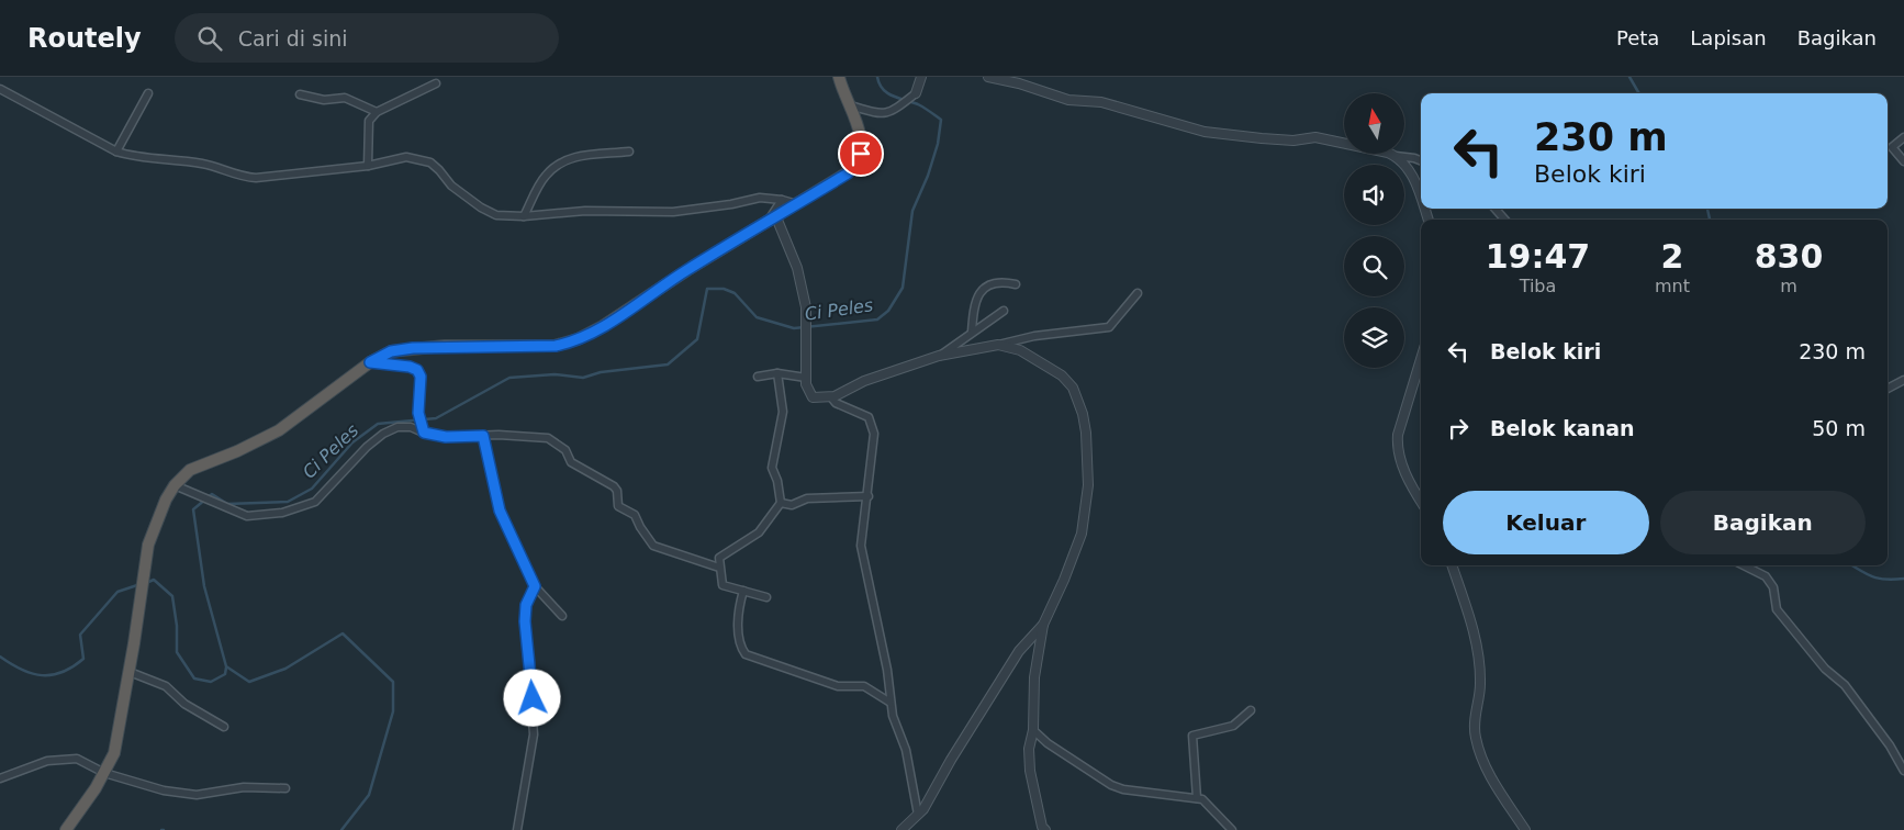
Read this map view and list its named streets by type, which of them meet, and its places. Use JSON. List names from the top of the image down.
{
  "water": ["Ci Peles"],
  "north": "top",
  "page": {
    "header": "Routely",
    "search": "Cari di sini",
    "nav": ["Peta", "Lapisan", "Bagikan"],
    "turn": ["230 m", "Belok kiri"],
    "eta": [
      "19:47",
      "Tiba",
      "2",
      "mnt",
      "830",
      "m"
    ],
    "list": [
      {
        "name": "Belok kiri",
        "value": "230 m"
      },
      {
        "name": "Belok kanan",
        "value": "50 m"
      }
    ],
    "buttons": ["Keluar", "Bagikan"]
  }
}
